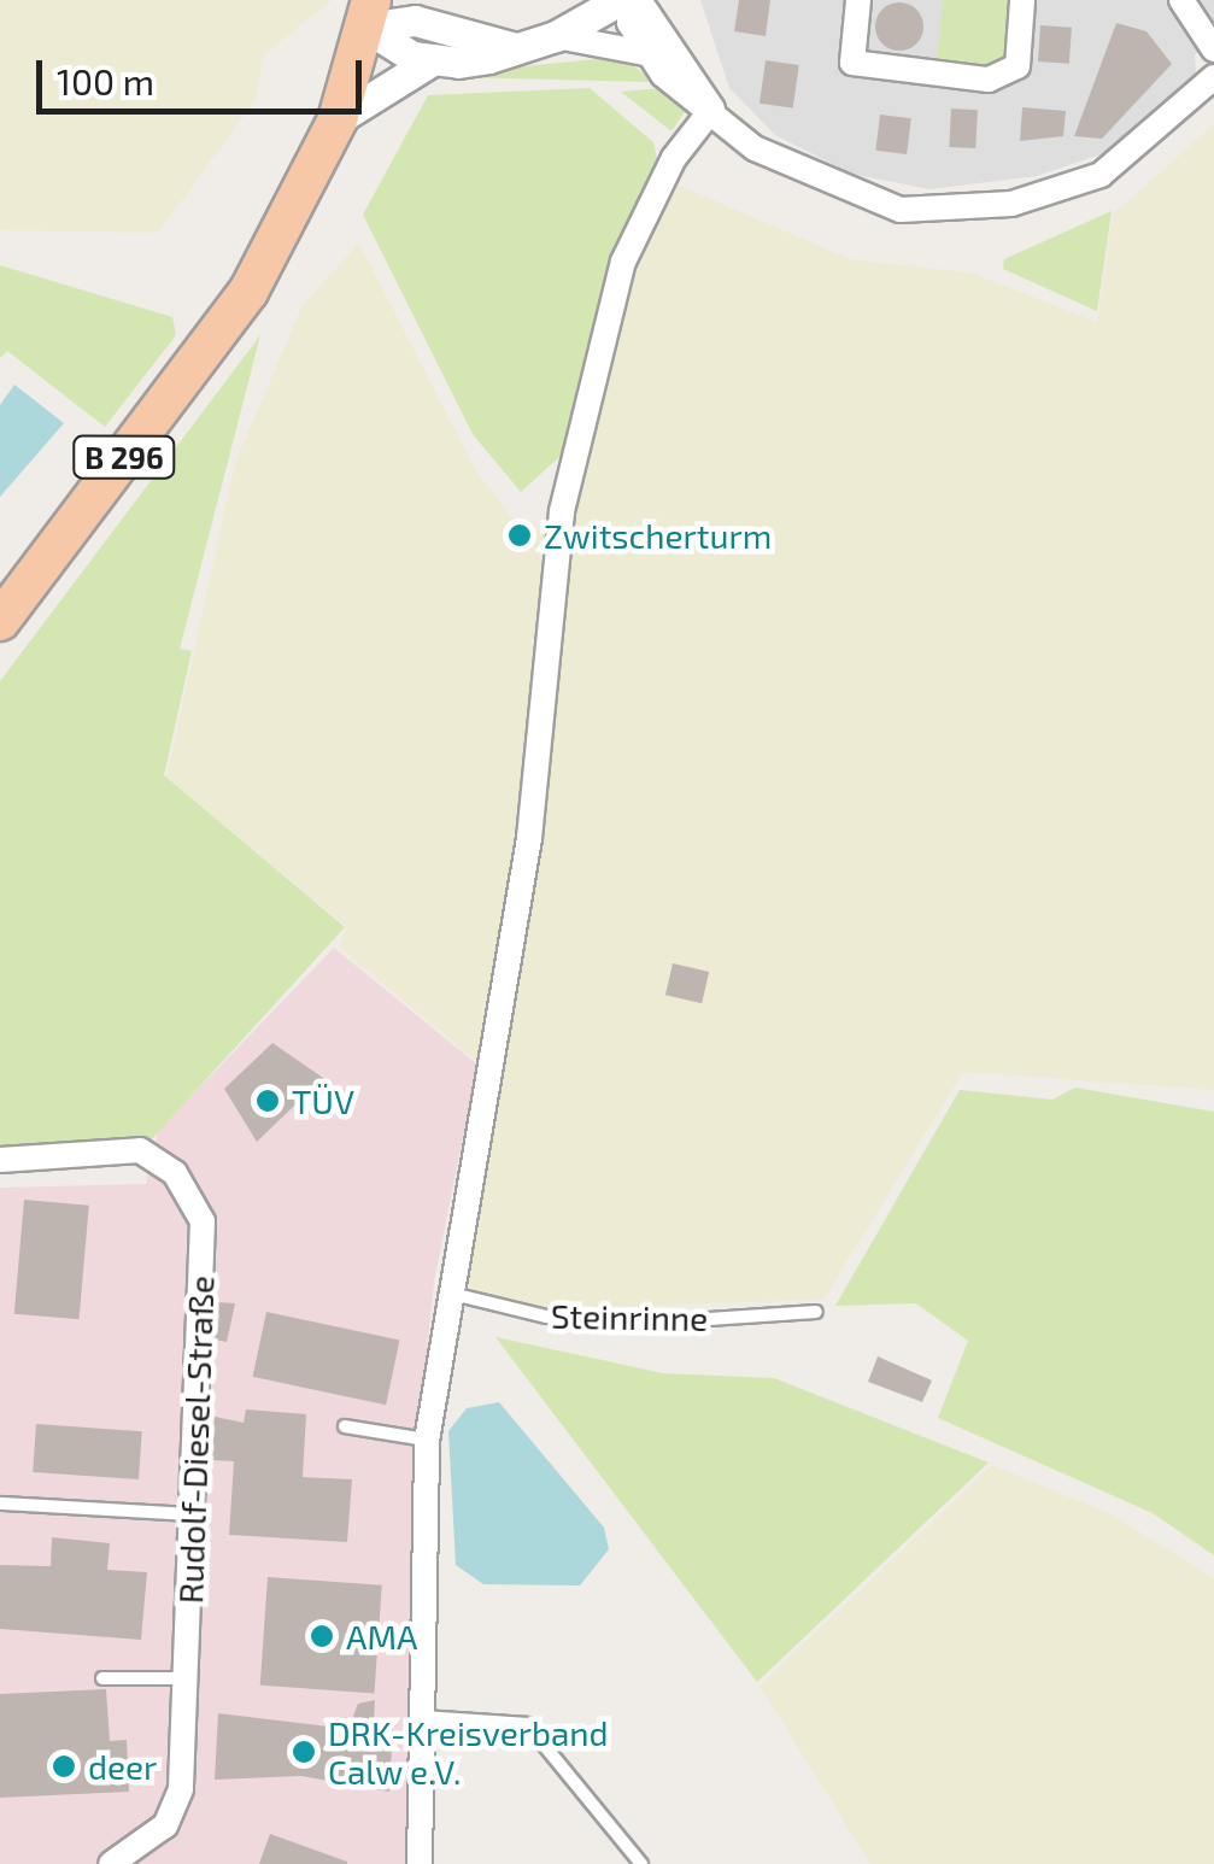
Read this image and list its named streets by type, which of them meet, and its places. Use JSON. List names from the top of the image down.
{
  "streets": {
    "main road": ["B 296"],
    "street": ["Rudolf-Diesel-Straße"],
    "lane": ["Steinrinne"]
  },
  "places": [
    "Zwitscherturm",
    "TÜV",
    "AMA",
    "DRK-Kreisverband Calw e.V.",
    "deer"
  ],
  "scale_bar": "100 m"
}
